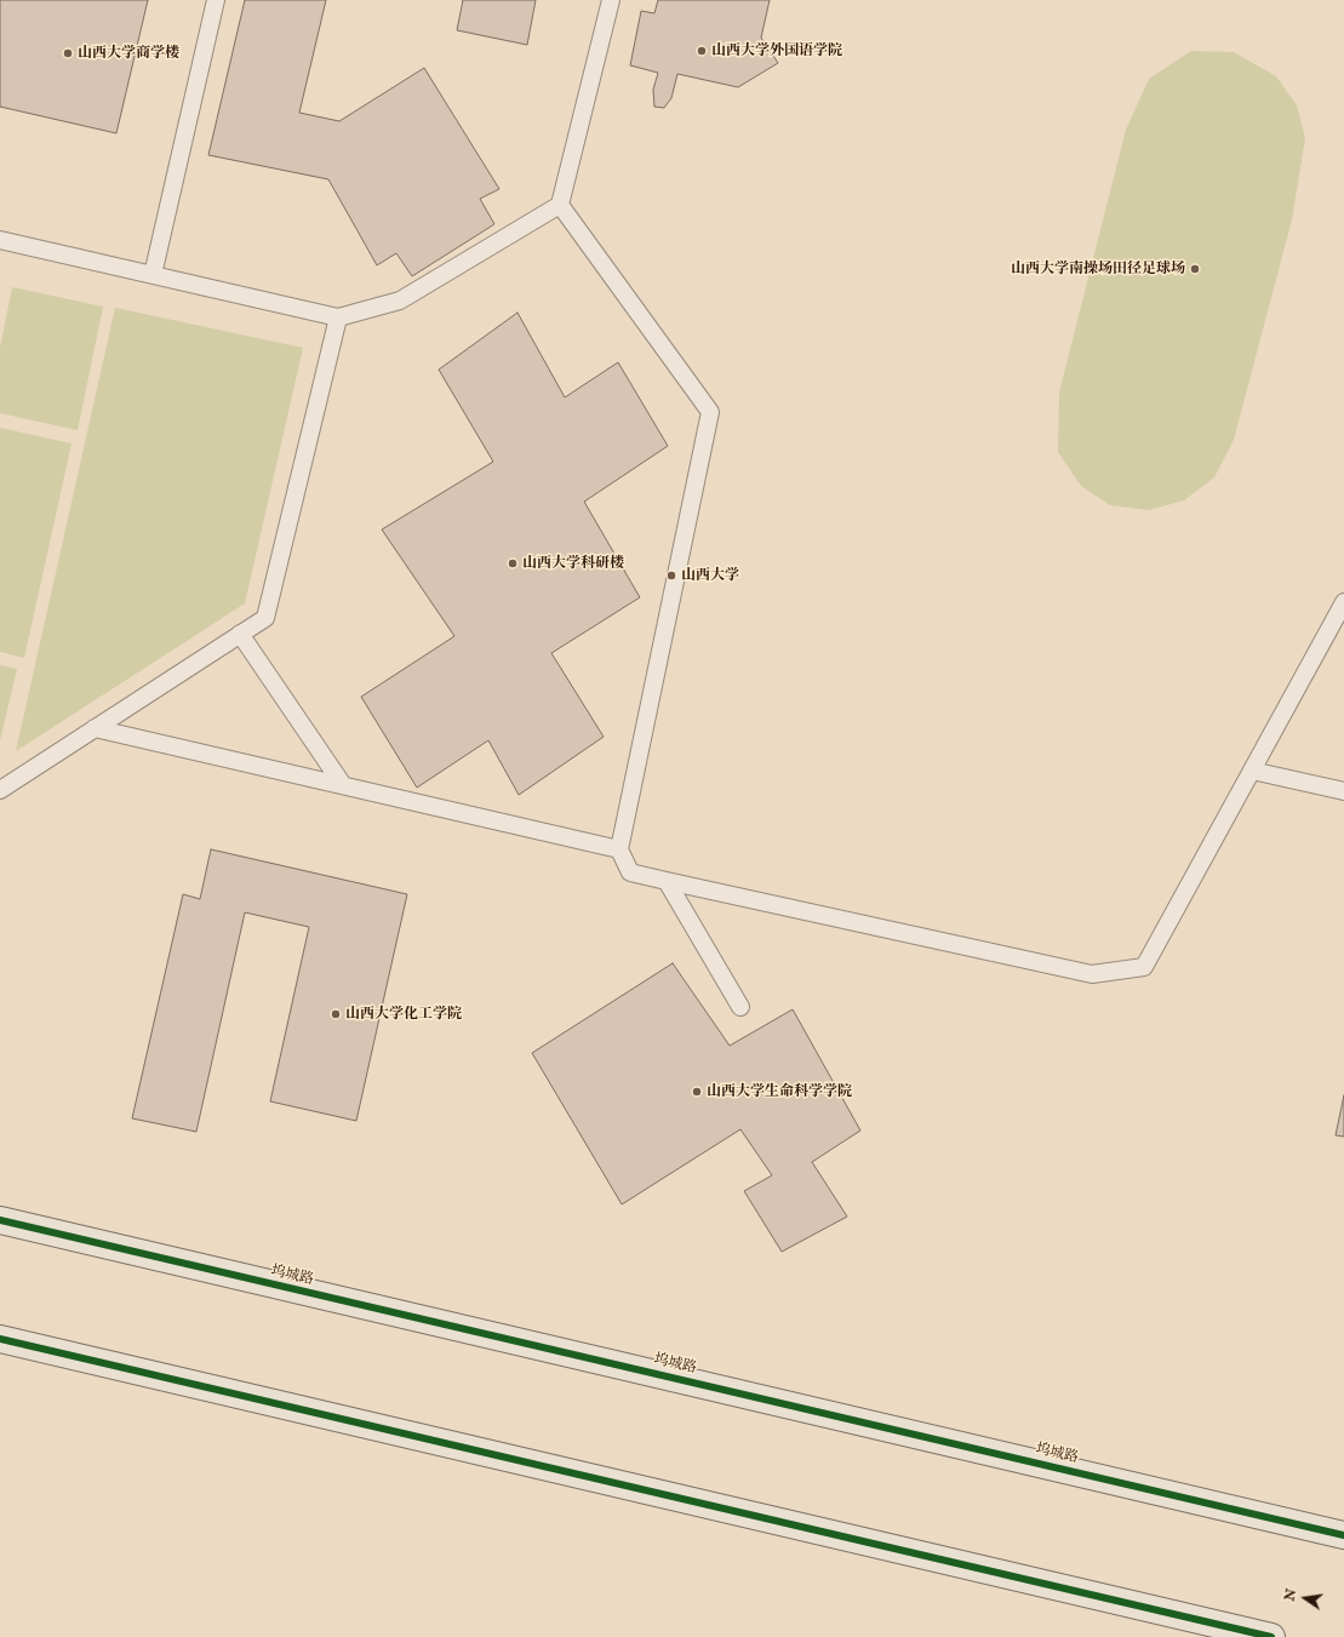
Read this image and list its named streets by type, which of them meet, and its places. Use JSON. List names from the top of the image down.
{
  "streets": {
    "main road": ["坞城路"]
  },
  "places": [
    "山西大学外国语学院",
    "山西大学商学楼",
    "山西大学南操场田径足球场",
    "山西大学科研楼",
    "山西大学",
    "山西大学化工学院",
    "山西大学生命科学学院"
  ],
  "north": "left"
}
